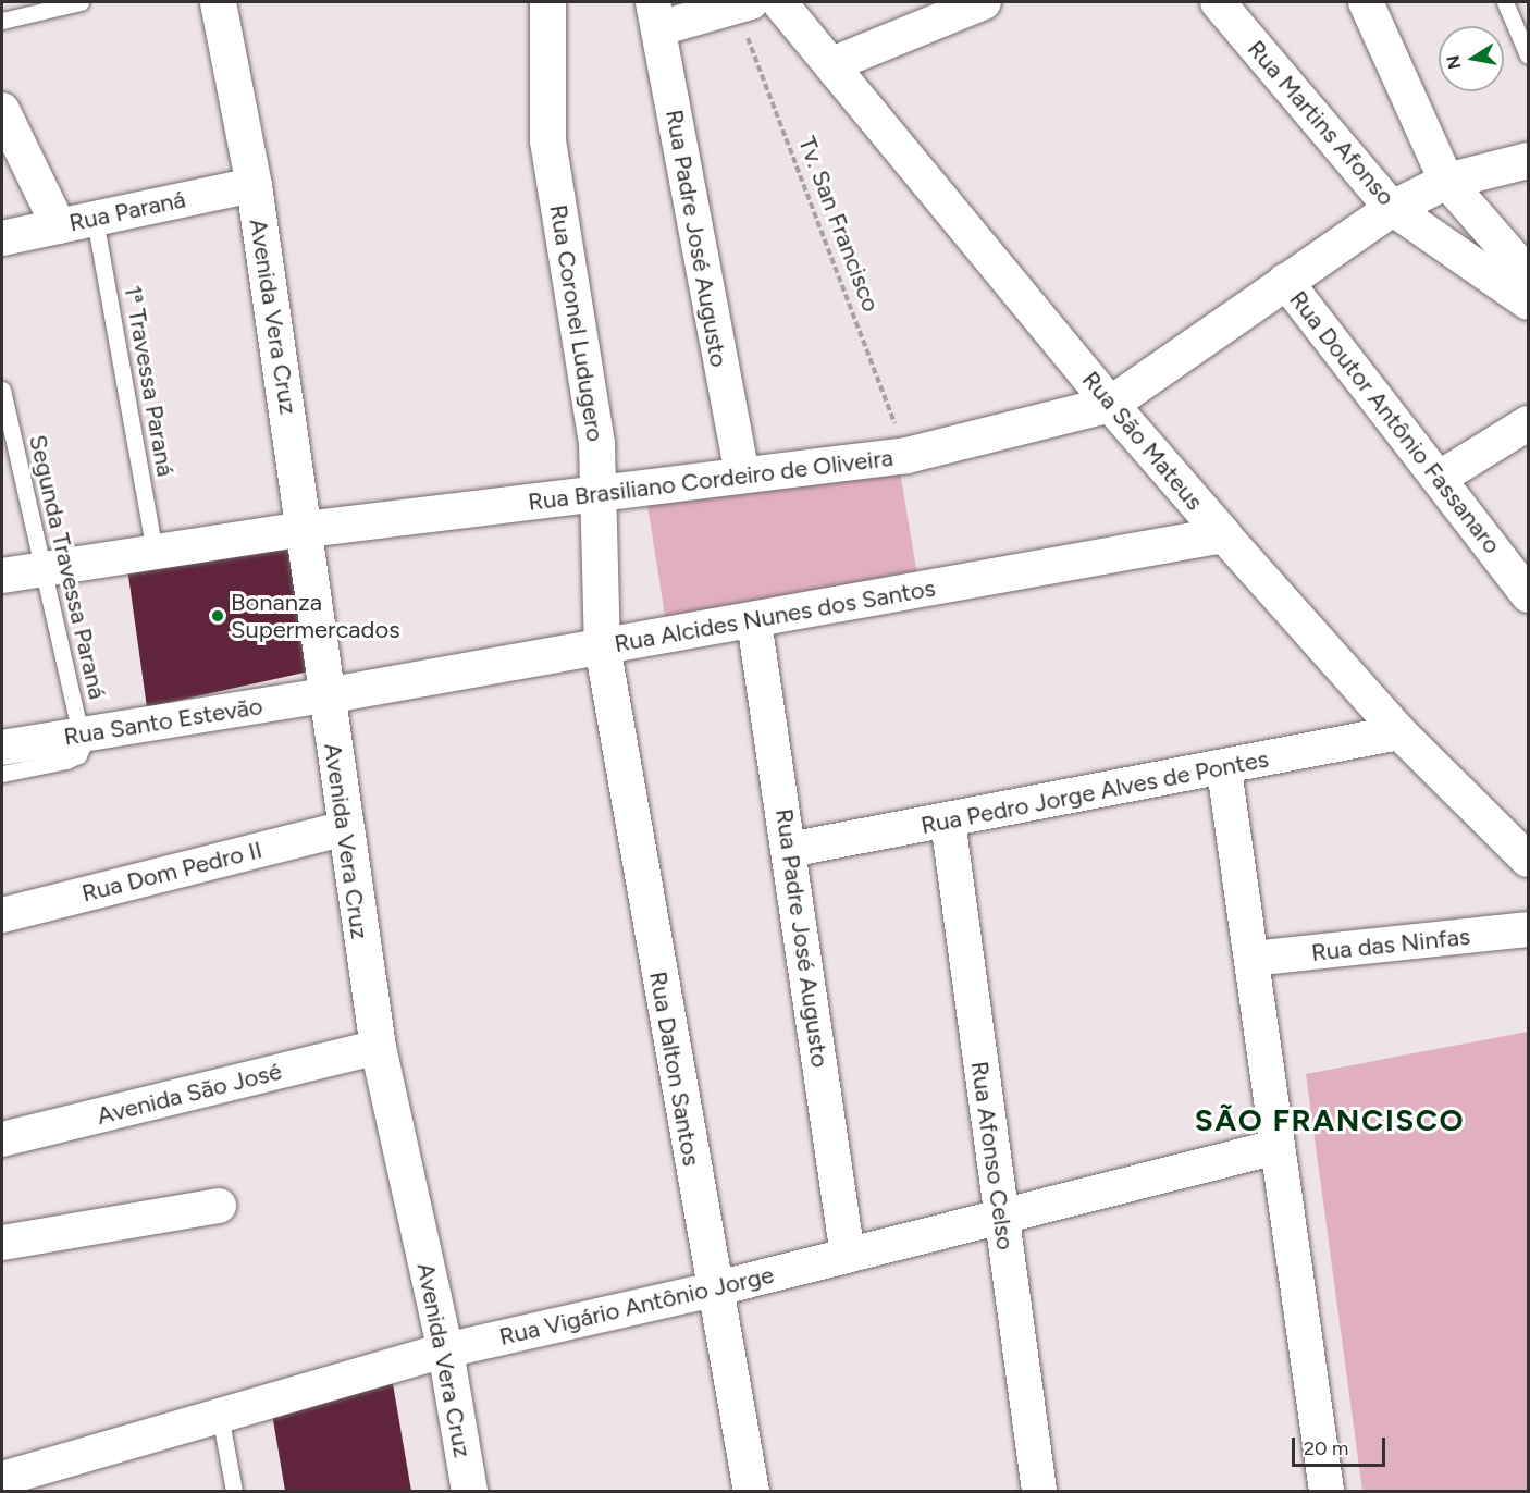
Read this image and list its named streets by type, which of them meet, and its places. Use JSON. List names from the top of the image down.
{
  "streets": {
    "main road": [
      "Avenida Vera Cruz",
      "Rua Coronel Ludugero",
      "Rua São Mateus",
      "Rua Brasiliano Cordeiro de Oliveira",
      "Rua Alcides Nunes dos Santos",
      "Rua Dalton Santos"
    ],
    "street": [
      "Rua Martins Afonso",
      "Rua Paraná",
      "Rua Padre José Augusto",
      "Rua Doutor Antônio Fassanaro",
      "Rua Santo Estevão",
      "Rua Pedro Jorge Alves de Pontes",
      "Rua Dom Pedro II",
      "Rua das Ninfas",
      "Avenida São José",
      "Rua Afonso Celso",
      "Rua Vigário Antônio Jorge"
    ],
    "lane": ["1ª Travessa Paraná", "Segunda Travessa Paraná"],
    "path": ["Tv. San Francisco"]
  },
  "crossings": [
    ["Rua Paraná", "Avenida Vera Cruz"],
    ["Rua Paraná", "1ª Travessa Paraná"],
    ["Tv. San Francisco", "Rua Brasiliano Cordeiro de Oliveira"],
    ["Rua Padre José Augusto", "Rua Brasiliano Cordeiro de Oliveira"],
    ["Rua Padre José Augusto", "Rua Alcides Nunes dos Santos"],
    ["Rua Padre José Augusto", "Rua Pedro Jorge Alves de Pontes"],
    ["Rua Padre José Augusto", "Rua Vigário Antônio Jorge"],
    ["Avenida Vera Cruz", "Rua Brasiliano Cordeiro de Oliveira"],
    ["Avenida Vera Cruz", "Rua Alcides Nunes dos Santos"],
    ["Avenida Vera Cruz", "Rua Santo Estevão"],
    ["Avenida Vera Cruz", "Rua Dom Pedro II"],
    ["Avenida Vera Cruz", "Avenida São José"],
    ["Avenida Vera Cruz", "Rua Vigário Antônio Jorge"],
    ["Rua Coronel Ludugero", "Rua Brasiliano Cordeiro de Oliveira"],
    ["Rua Coronel Ludugero", "Rua Alcides Nunes dos Santos"],
    ["Rua Coronel Ludugero", "Rua Dalton Santos"],
    ["Rua São Mateus", "Rua Brasiliano Cordeiro de Oliveira"],
    ["Rua São Mateus", "Rua Alcides Nunes dos Santos"],
    ["Rua São Mateus", "Rua Pedro Jorge Alves de Pontes"],
    ["Segunda Travessa Paraná", "Rua Santo Estevão"],
    ["Rua Alcides Nunes dos Santos", "Rua Santo Estevão"],
    ["Rua Alcides Nunes dos Santos", "Rua Dalton Santos"],
    ["Rua Pedro Jorge Alves de Pontes", "Rua Afonso Celso"],
    ["Rua Dalton Santos", "Rua Vigário Antônio Jorge"],
    ["Rua Afonso Celso", "Rua Vigário Antônio Jorge"]
  ],
  "districts": ["SÃO FRANCISCO"],
  "places": ["Bonanza Supermercados"],
  "scale_bar": "20 m",
  "north": "left"
}
